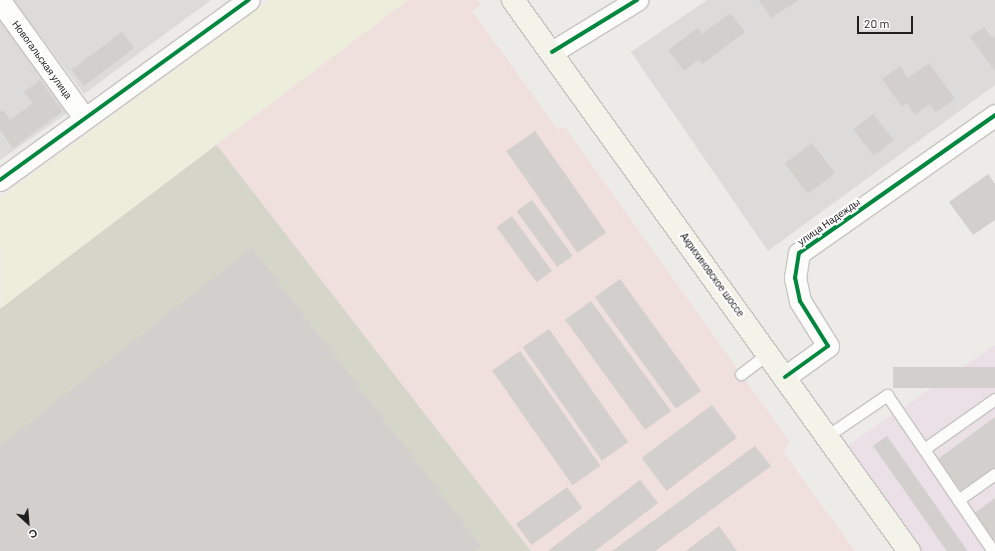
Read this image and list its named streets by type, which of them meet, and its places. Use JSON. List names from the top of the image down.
{
  "streets": {
    "main road": ["Акрихиновское шоссе"],
    "street": ["Новогальская улица", "улица Надежды"]
  },
  "crossings": [
    ["улица Надежды", "Акрихиновское шоссе"]
  ],
  "scale_bar": "20 m",
  "north": "bottom right"
}
